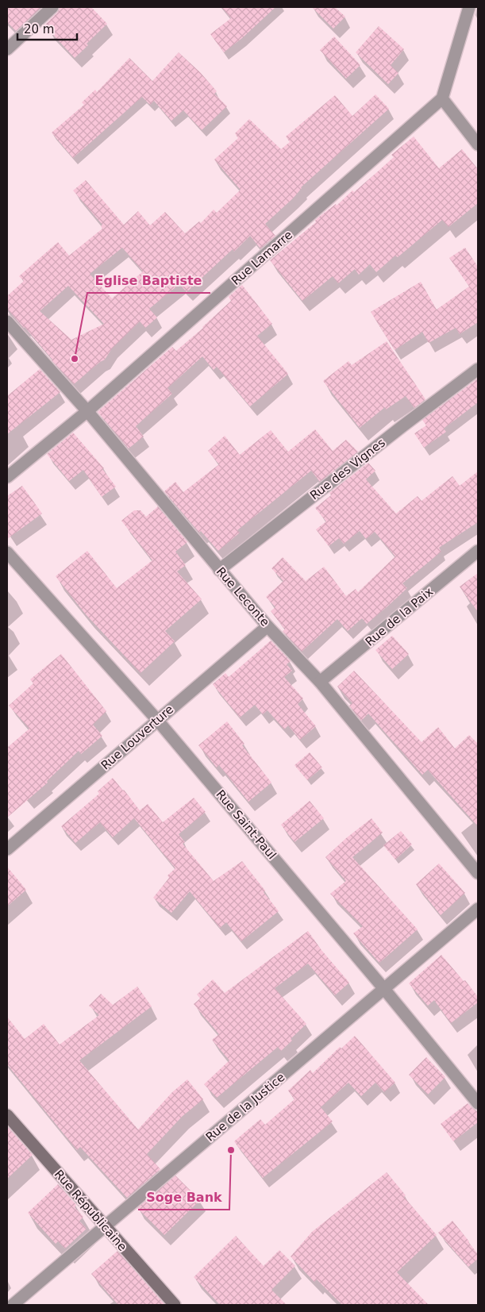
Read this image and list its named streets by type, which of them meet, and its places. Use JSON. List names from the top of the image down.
{
  "streets": {
    "street": [
      "Rue Lamarre",
      "Rue des Vignes",
      "Rue Leconte",
      "Rue de la Paix",
      "Rue Louverture",
      "Rue Saint-Paul",
      "Rue de la Justice",
      "Rue Républicaine"
    ]
  },
  "crossings": [
    ["Rue Lamarre", "Rue Leconte"],
    ["Rue des Vignes", "Rue Leconte"],
    ["Rue Leconte", "Rue de la Paix"],
    ["Rue Leconte", "Rue Louverture"],
    ["Rue Louverture", "Rue Saint-Paul"],
    ["Rue Saint-Paul", "Rue de la Justice"],
    ["Rue de la Justice", "Rue Républicaine"]
  ],
  "places": ["Eglise Baptiste", "Soge Bank"],
  "scale_bar": "20 m"
}
